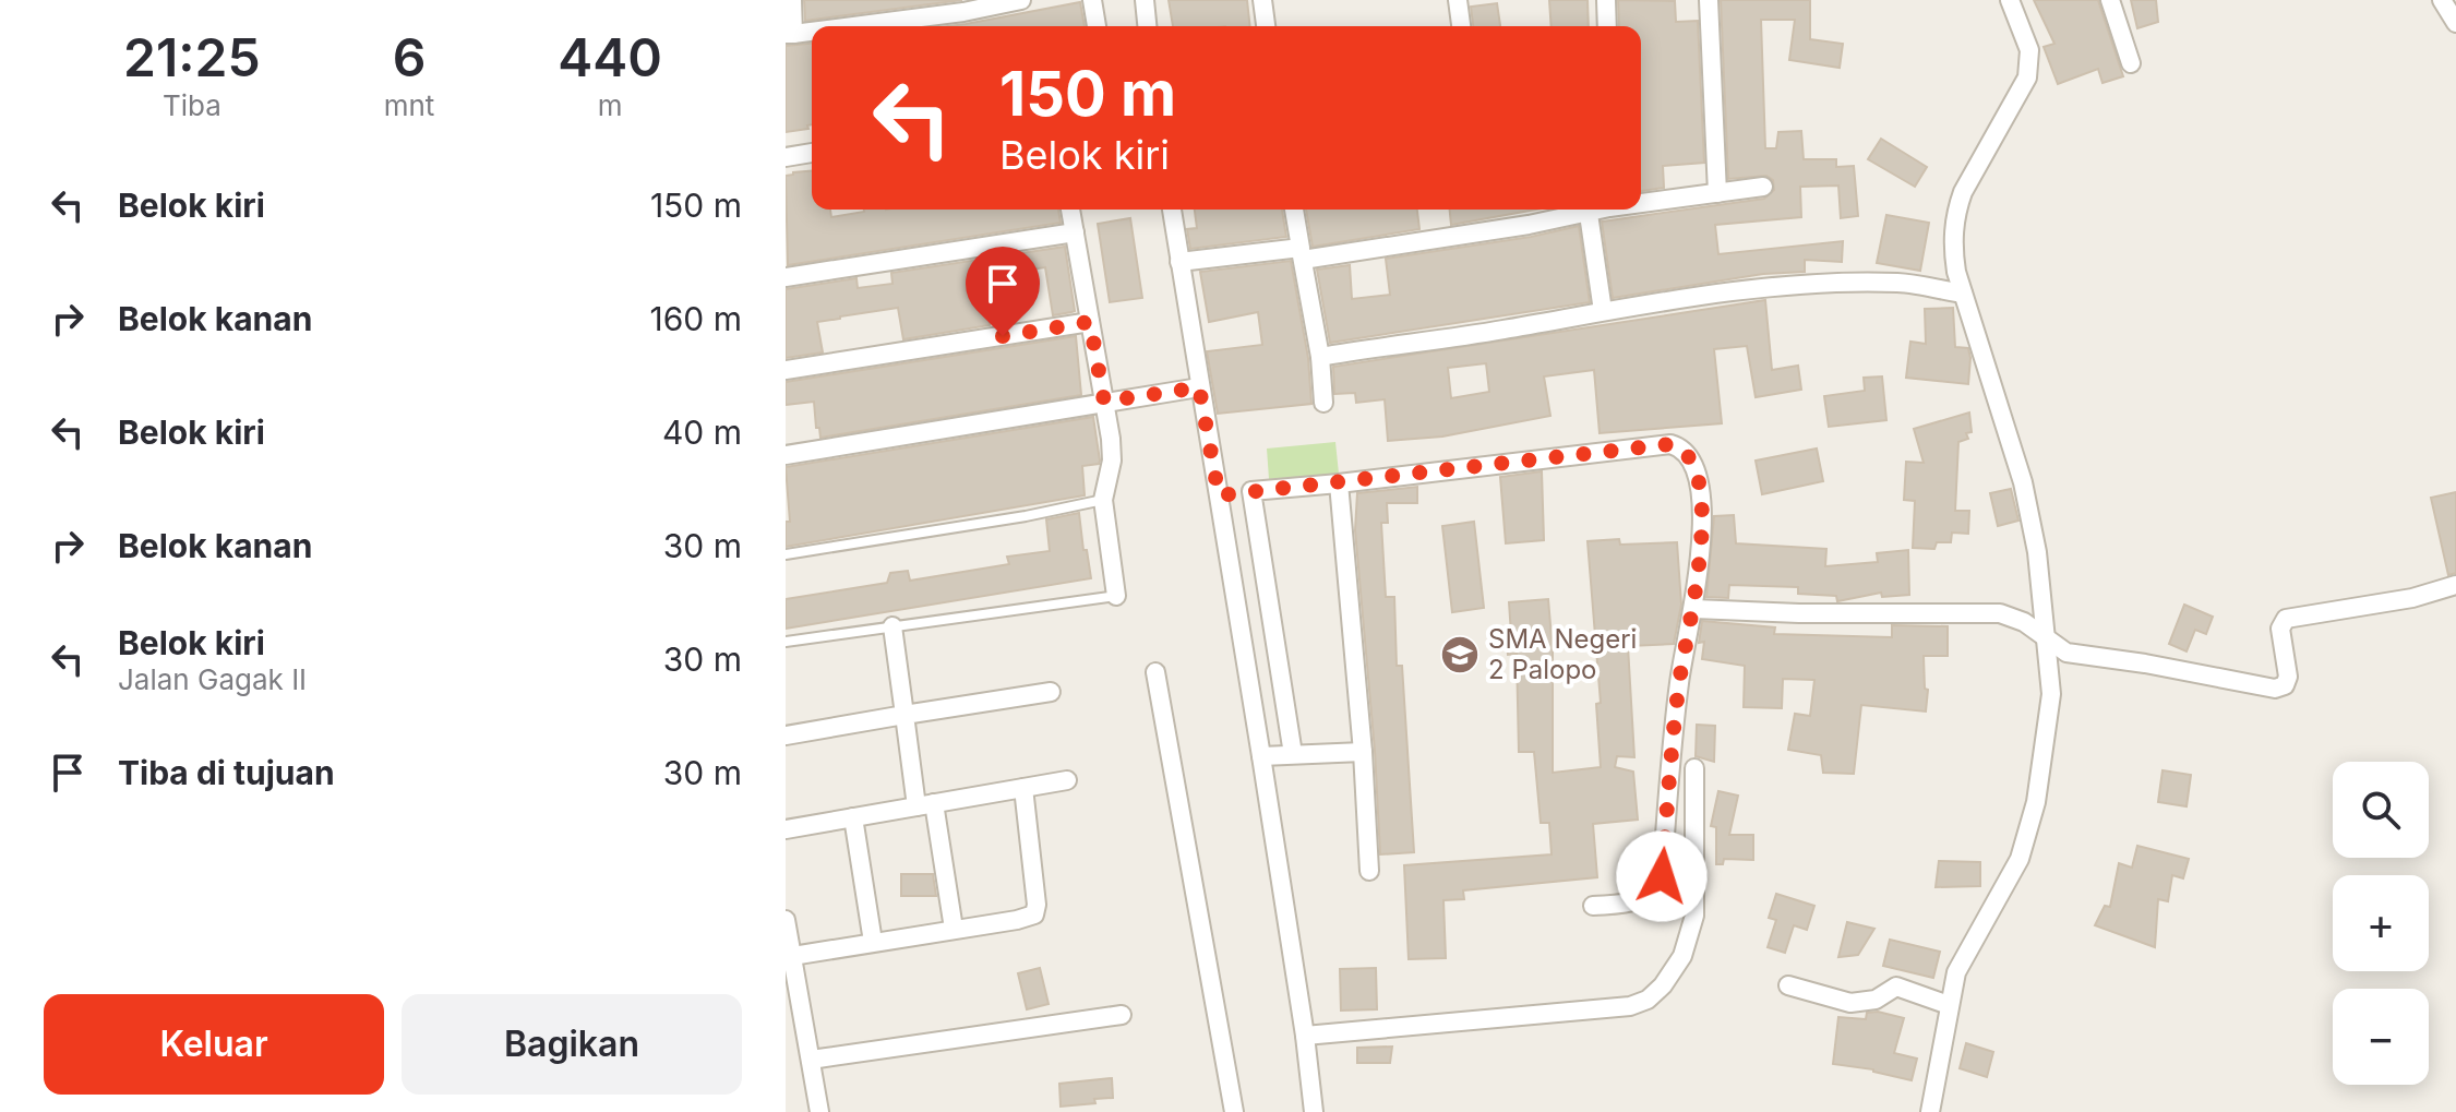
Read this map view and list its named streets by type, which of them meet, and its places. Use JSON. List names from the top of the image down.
{
  "places": {
    "school or university": ["SMA Negeri 2 Palopo"]
  },
  "page": {
    "eta": [
      "21:25",
      "Tiba",
      "6",
      "mnt",
      "440",
      "m"
    ],
    "turn": ["150 m", "Belok kiri"],
    "list": [
      {
        "name": "Belok kiri",
        "value": "150 m"
      },
      {
        "name": "Belok kanan",
        "value": "160 m"
      },
      {
        "name": "Belok kiri",
        "value": "40 m"
      },
      {
        "name": "Belok kanan",
        "value": "30 m"
      },
      {
        "name": "Belok kiri",
        "note": "Jalan Gagak II",
        "value": "30 m"
      },
      {
        "name": "Tiba di tujuan",
        "value": "30 m"
      }
    ],
    "map_buttons": ["+", "−"],
    "buttons": ["Keluar", "Bagikan"]
  }
}
